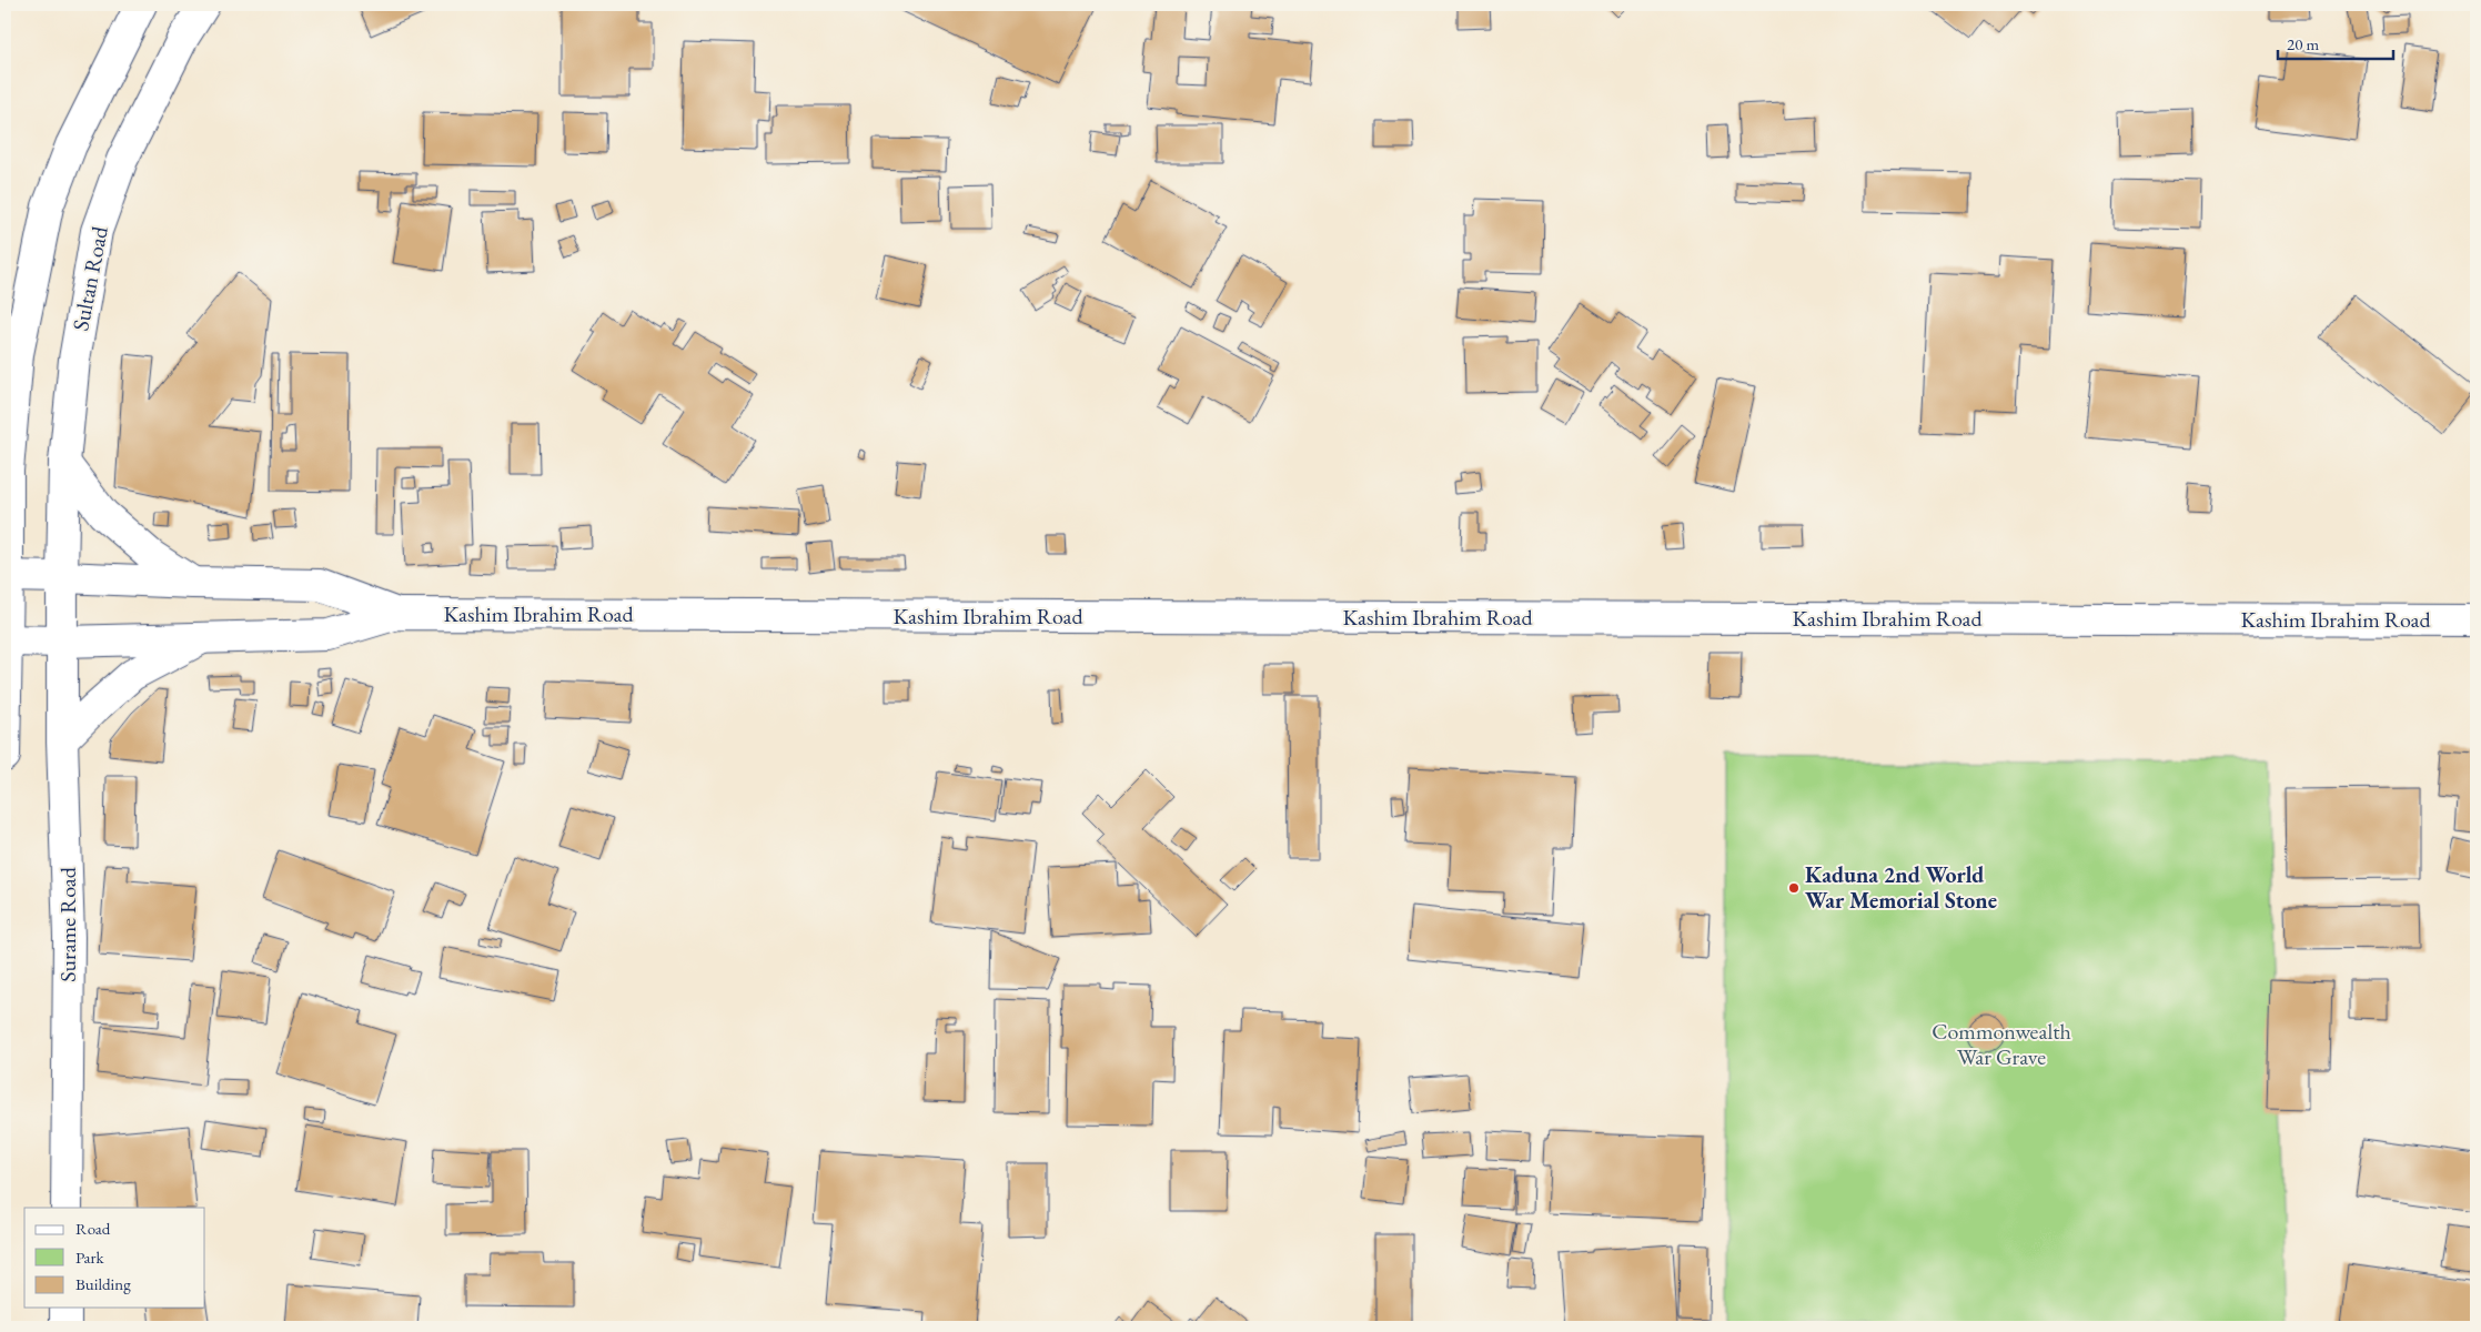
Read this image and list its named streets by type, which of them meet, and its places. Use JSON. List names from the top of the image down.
{
  "streets": {
    "street": ["Sultan Road", "Kashim Ibrahim Road", "Surame Road"]
  },
  "crossings": [
    ["Sultan Road", "Kashim Ibrahim Road"],
    ["Sultan Road", "Surame Road"],
    ["Kashim Ibrahim Road", "Surame Road"]
  ],
  "parks": ["Commonwealth War Grave"],
  "places": ["Kaduna 2nd World War Memorial Stone"],
  "legend": ["Road", "Park", "Building"],
  "scale_bar": "20 m"
}
